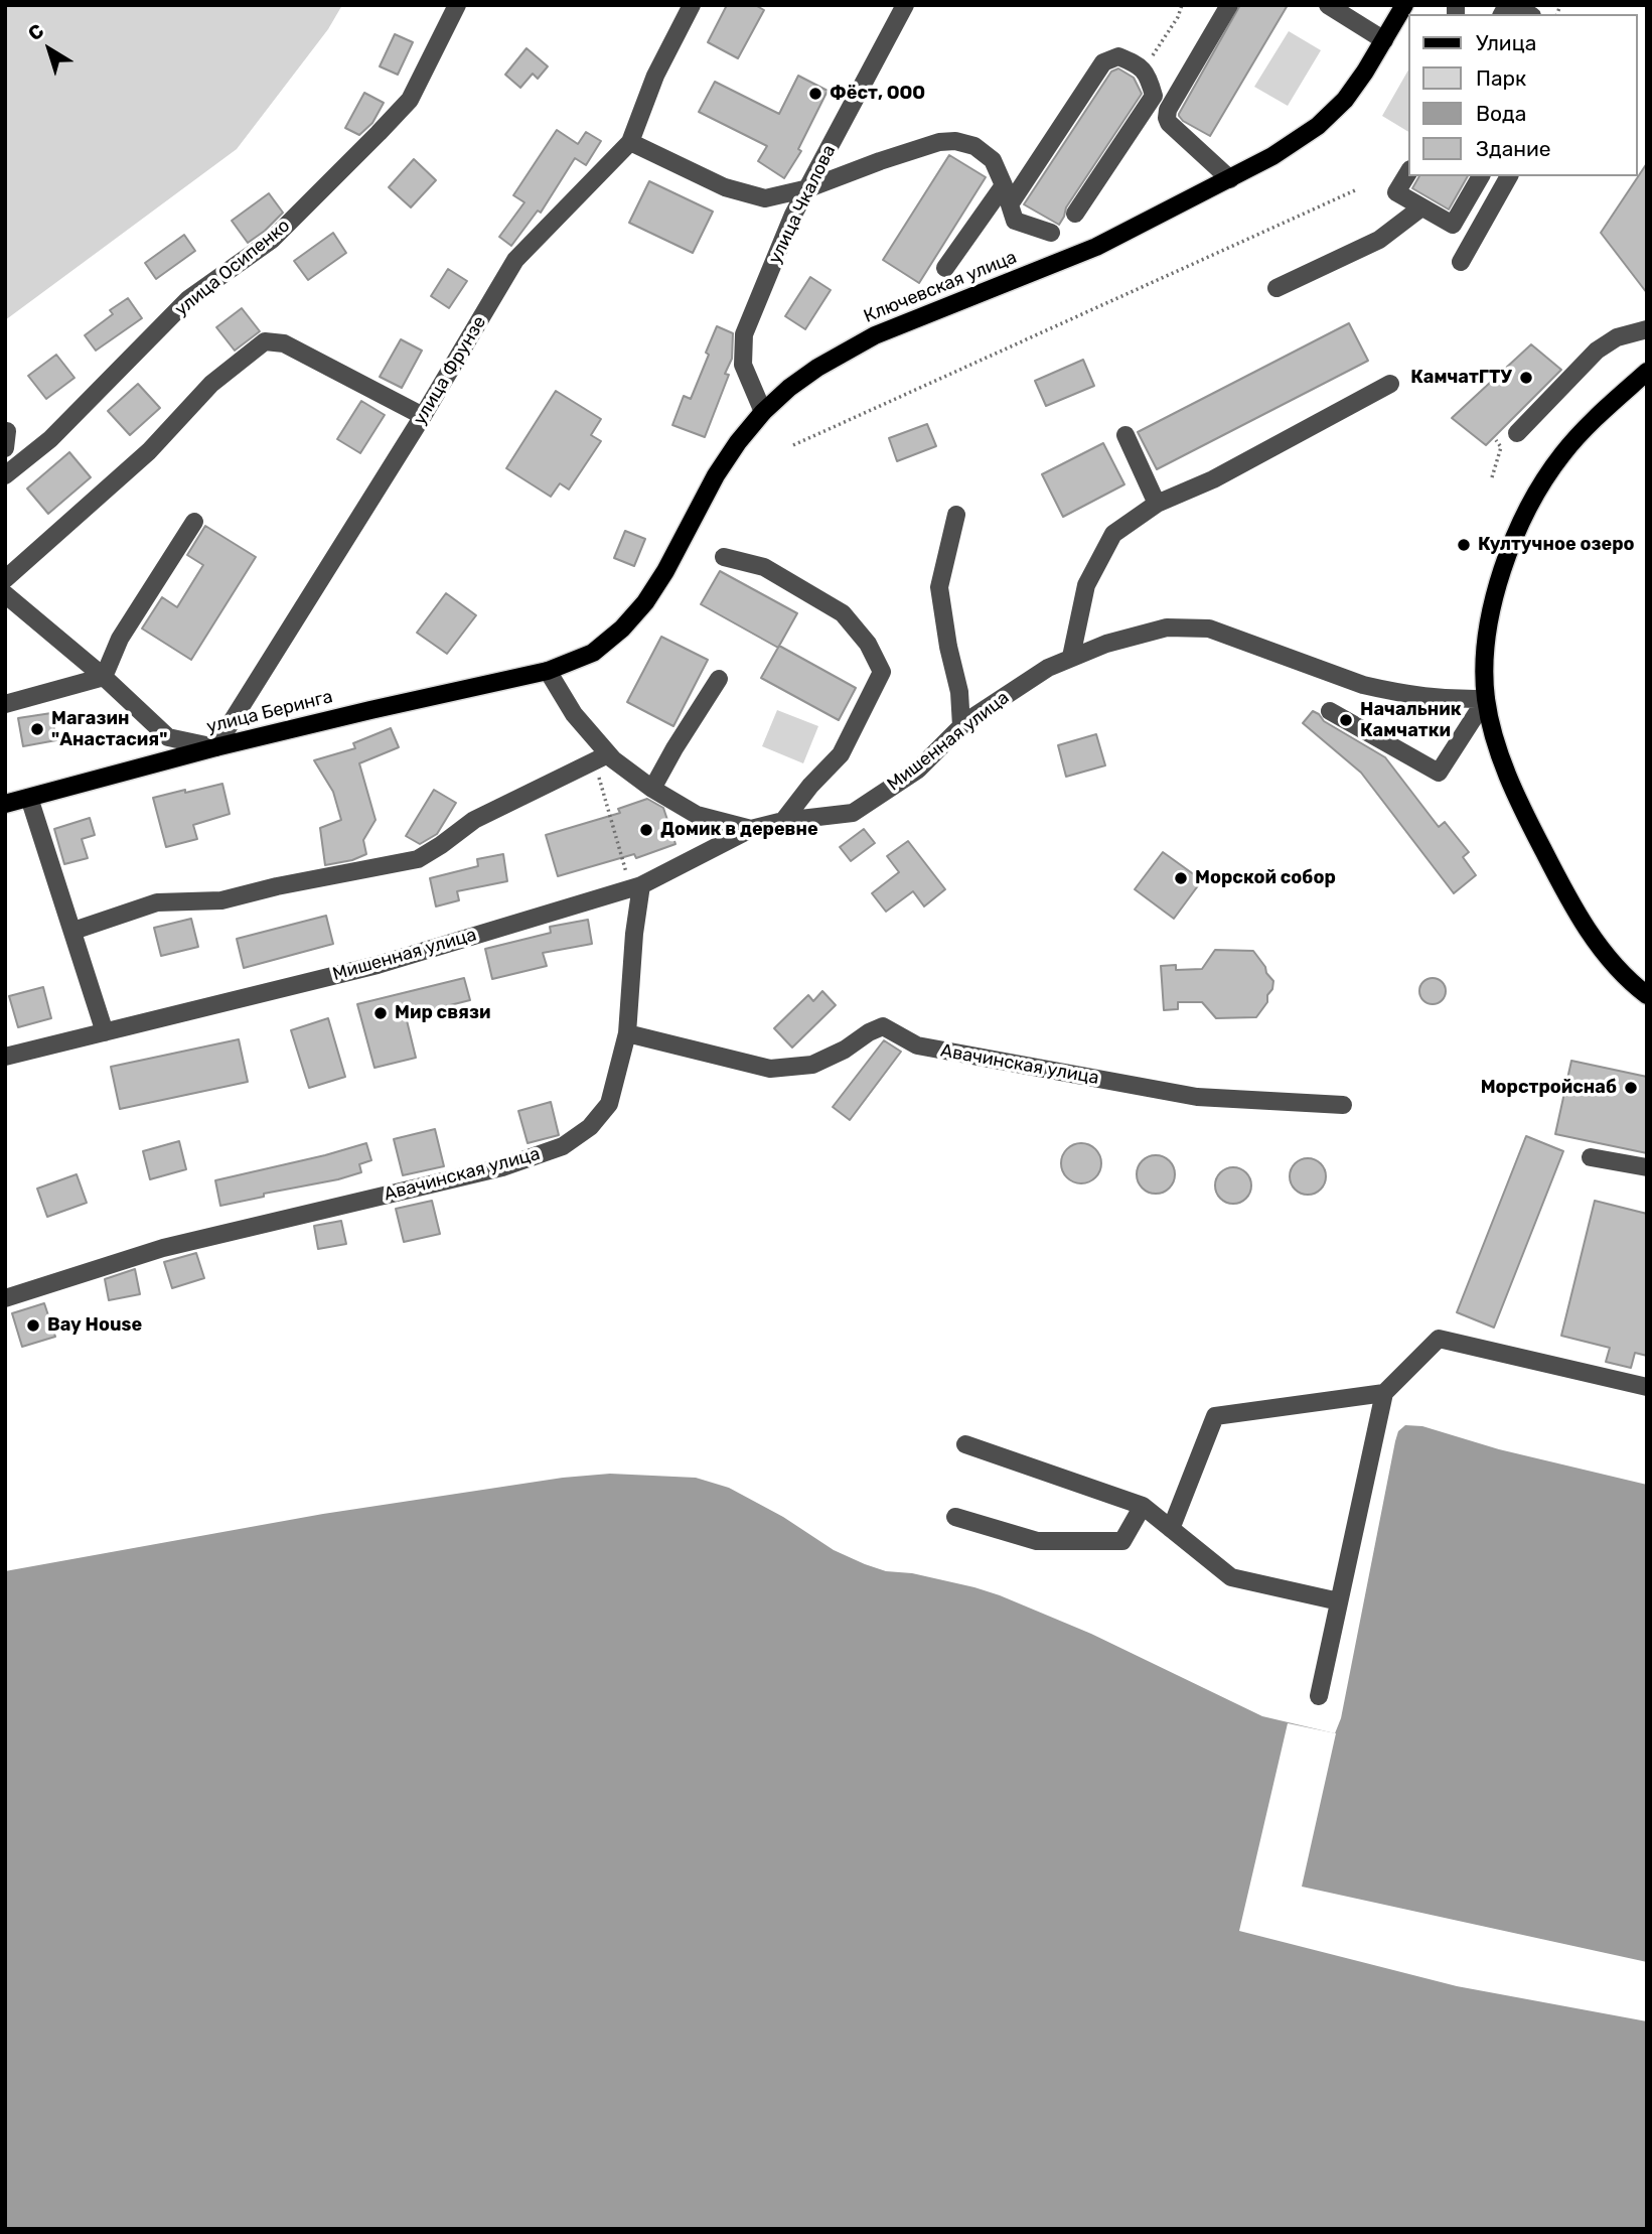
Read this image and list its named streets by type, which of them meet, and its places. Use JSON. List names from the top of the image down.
{
  "streets": {
    "main road": ["Ключевская улица", "улица Беринга"],
    "street": [
      "улица Чкалова",
      "улица Осипенко",
      "улица Фрунзе",
      "Мишенная улица",
      "Авачинская улица"
    ]
  },
  "crossings": [
    ["улица Чкалова", "Ключевская улица"],
    ["Ключевская улица", "улица Беринга"],
    ["улица Фрунзе", "улица Беринга"]
  ],
  "places": [
    "Фёст, ООО",
    "КамчатГТУ",
    "Култучное озеро",
    "Начальник Камчатки",
    "Магазин \"Анастасия\"",
    "Домик в деревне",
    "Морской собор",
    "Мир связи",
    "Морстройснаб",
    "Bay House"
  ],
  "legend": [
    "Улица",
    "Парк",
    "Вода",
    "Здание"
  ],
  "north": "top left"
}
